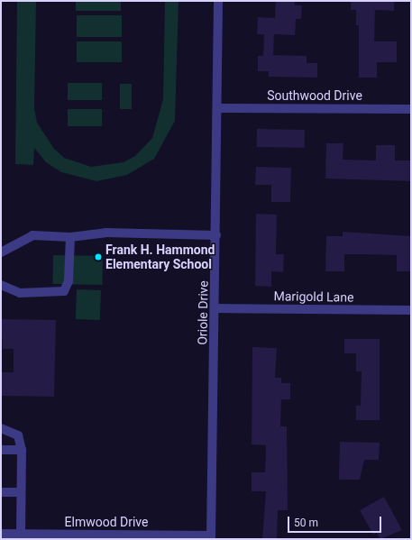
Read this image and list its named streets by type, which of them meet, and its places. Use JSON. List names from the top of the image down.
{
  "streets": {
    "street": [
      "Southwood Drive",
      "Marigold Lane",
      "Oriole Drive",
      "Elmwood Drive"
    ]
  },
  "crossings": [
    ["Southwood Drive", "Oriole Drive"],
    ["Marigold Lane", "Oriole Drive"],
    ["Oriole Drive", "Elmwood Drive"]
  ],
  "places": ["Frank H. Hammond Elementary School"],
  "scale_bar": "50 m"
}
